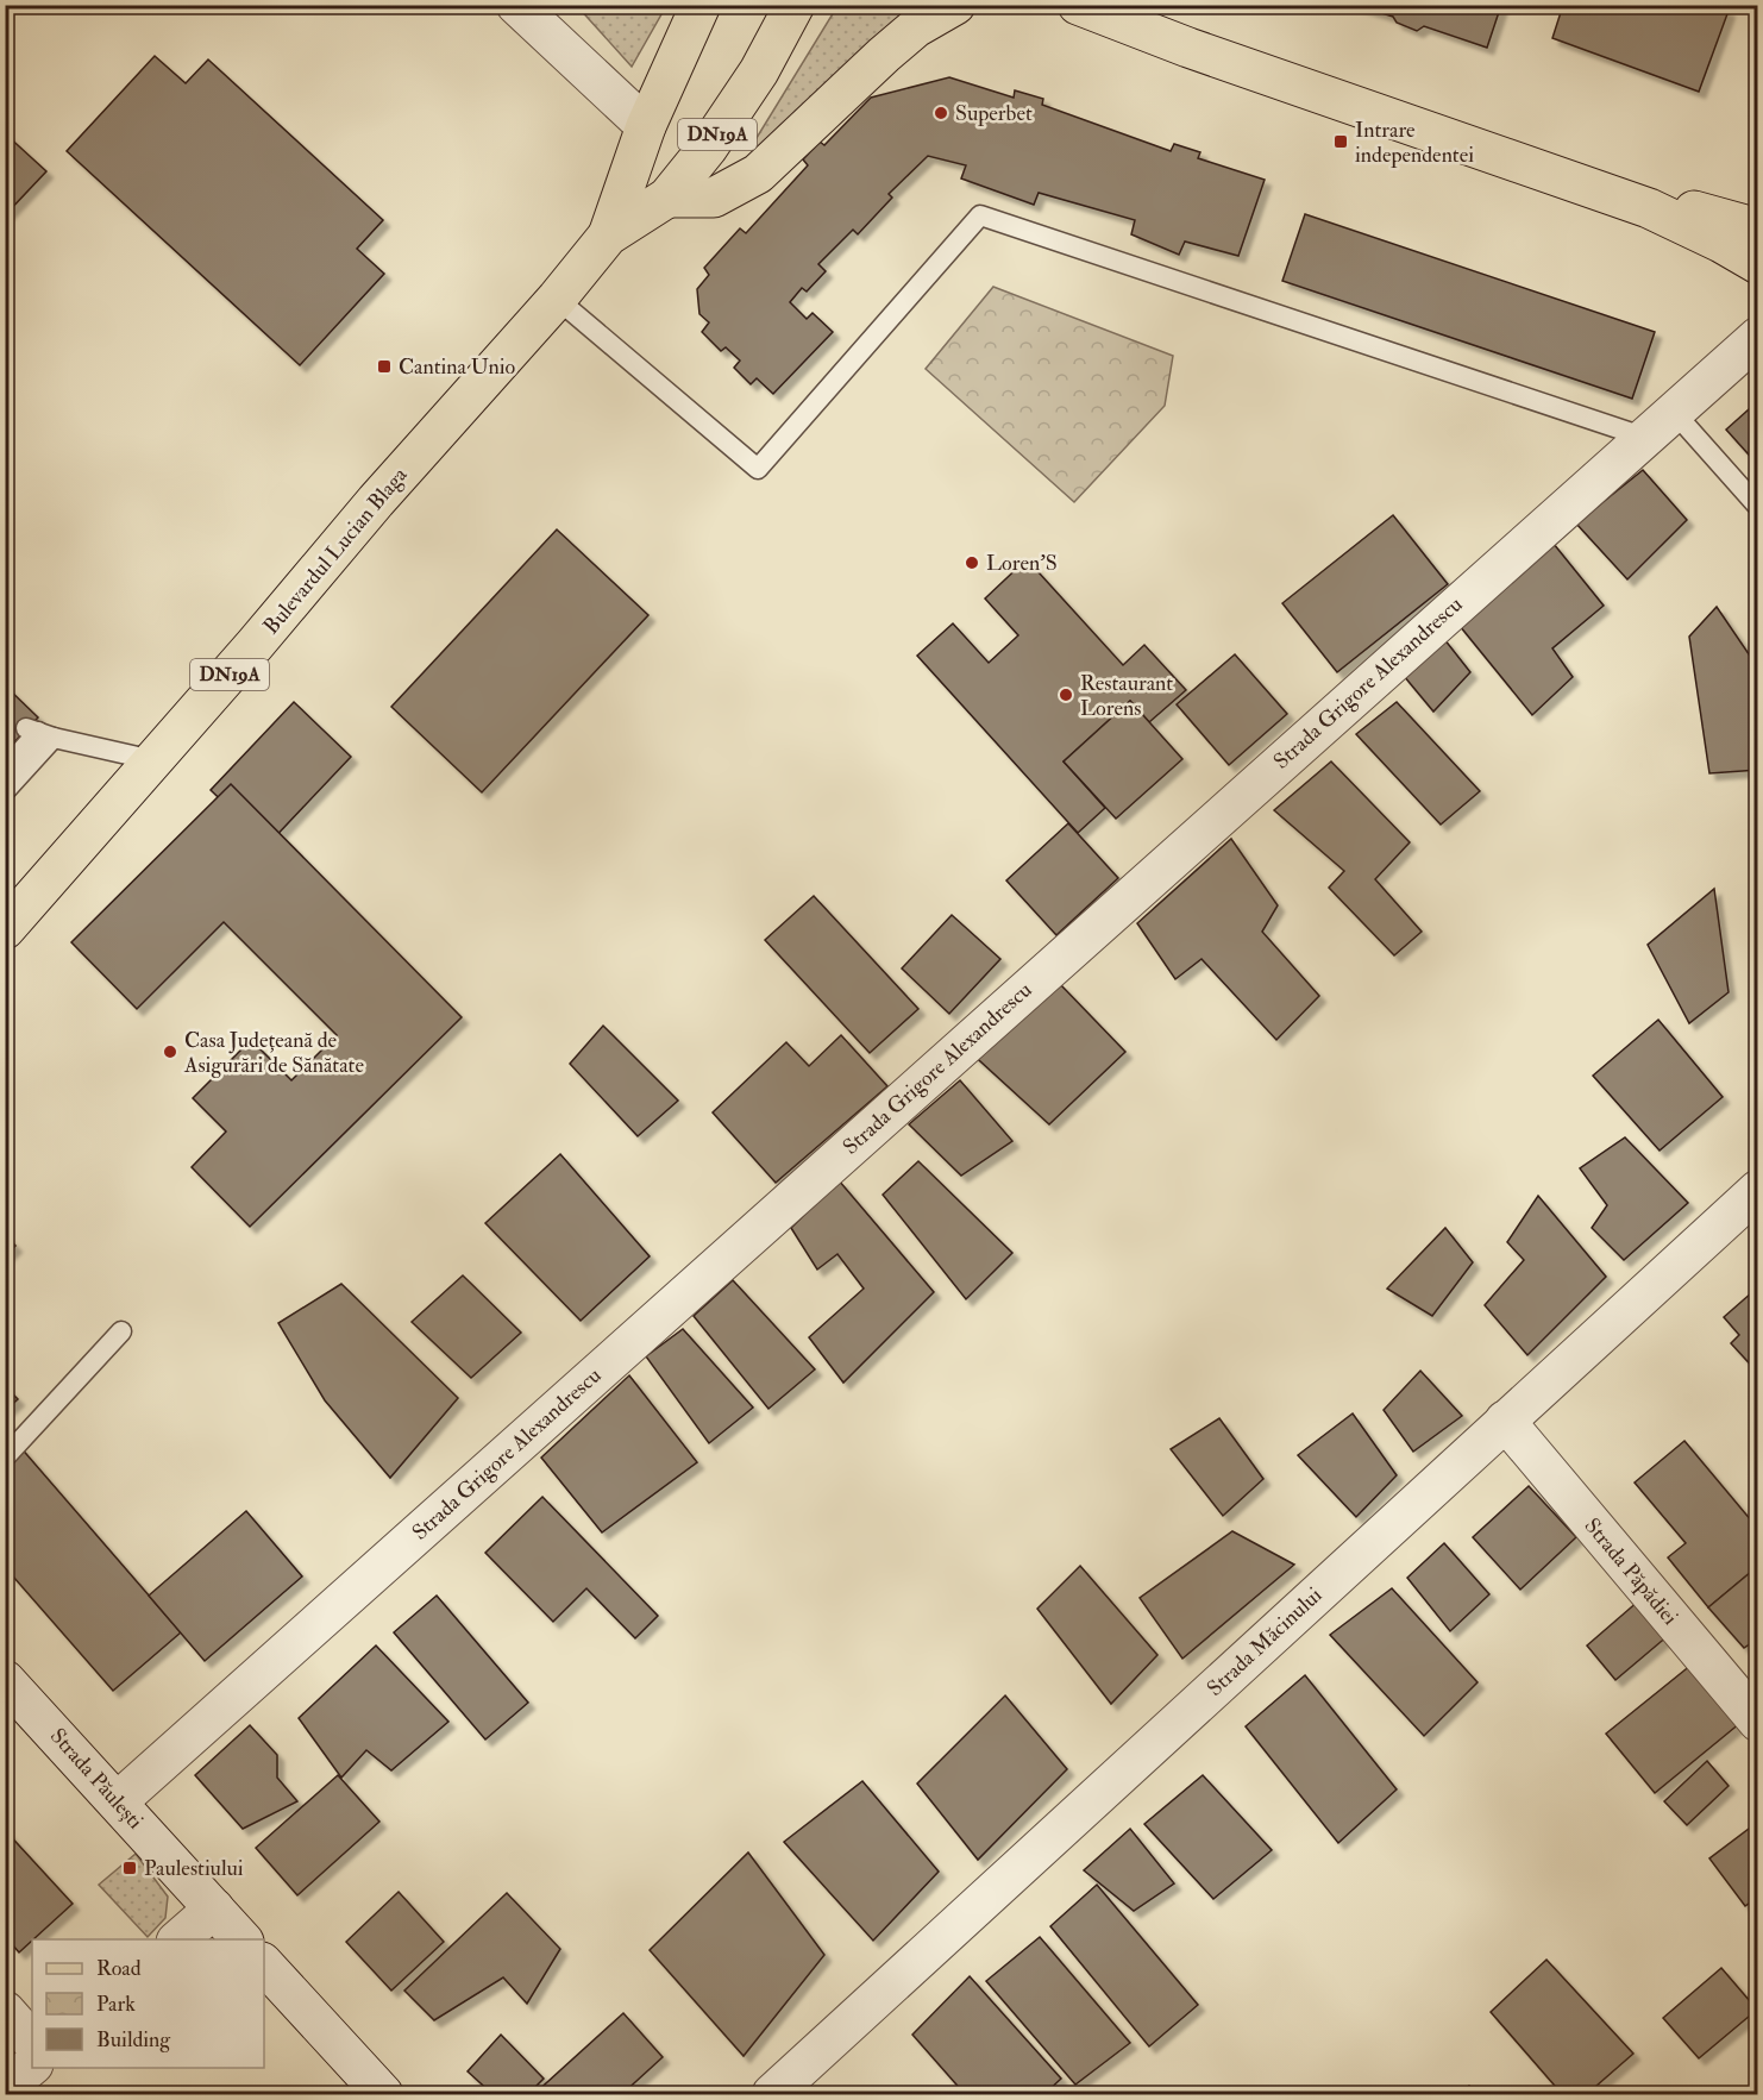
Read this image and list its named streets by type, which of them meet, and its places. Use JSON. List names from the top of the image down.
{
  "streets": {
    "main road": ["DN19A", "Bulevardul Lucian Blaga"],
    "street": [
      "Strada Grigore Alexandrescu",
      "Strada Păpădiei",
      "Strada Măcinului",
      "Strada Păulești"
    ]
  },
  "crossings": [
    ["Strada Grigore Alexandrescu", "Strada Păulești"],
    ["Strada Păpădiei", "Strada Măcinului"]
  ],
  "places": {
    "other": [
      "Superbet",
      "Loren'S",
      "Restaurant Lorens",
      "Casa Județeană de Asigurări de Sănătate"
    ],
    "transit": ["Intrare independentei", "Cantina Unio", "Paulestiului"]
  },
  "legend": ["Road", "Park", "Building"]
}
